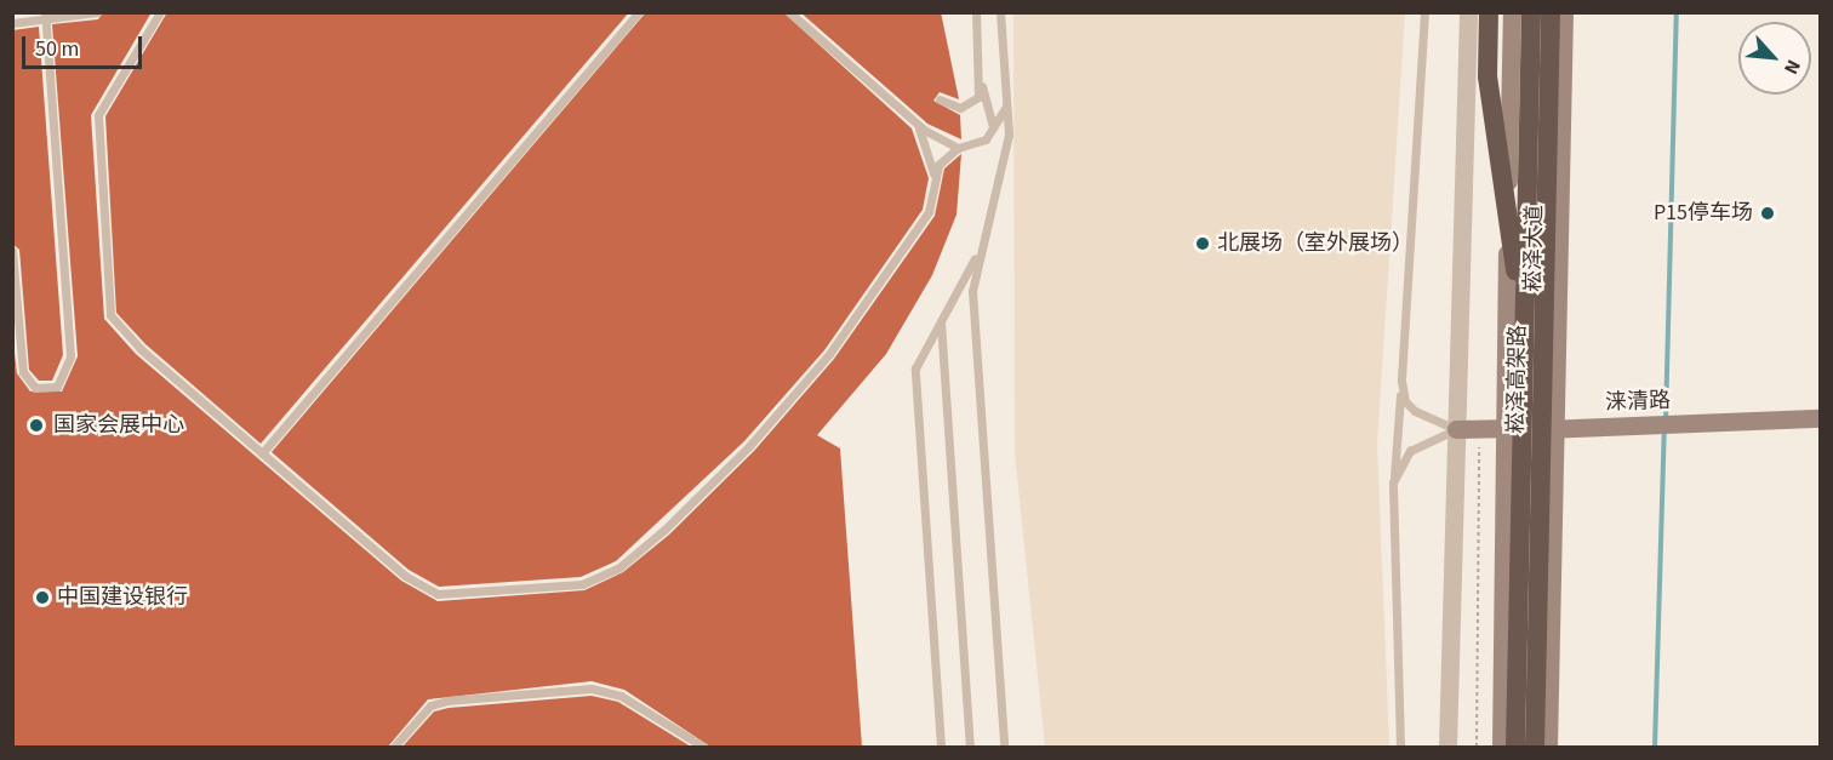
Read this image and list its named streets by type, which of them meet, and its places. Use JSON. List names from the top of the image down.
{
  "streets": {
    "highway": ["崧泽高架路"],
    "main road": ["崧泽大道", "涞清路"]
  },
  "crossings": [
    ["崧泽大道", "涞清路"]
  ],
  "places": [
    "P15停车场",
    "北展场（室外展场）",
    "国家会展中心",
    "中国建设银行"
  ],
  "scale_bar": "50 m",
  "north": "bottom right"
}
